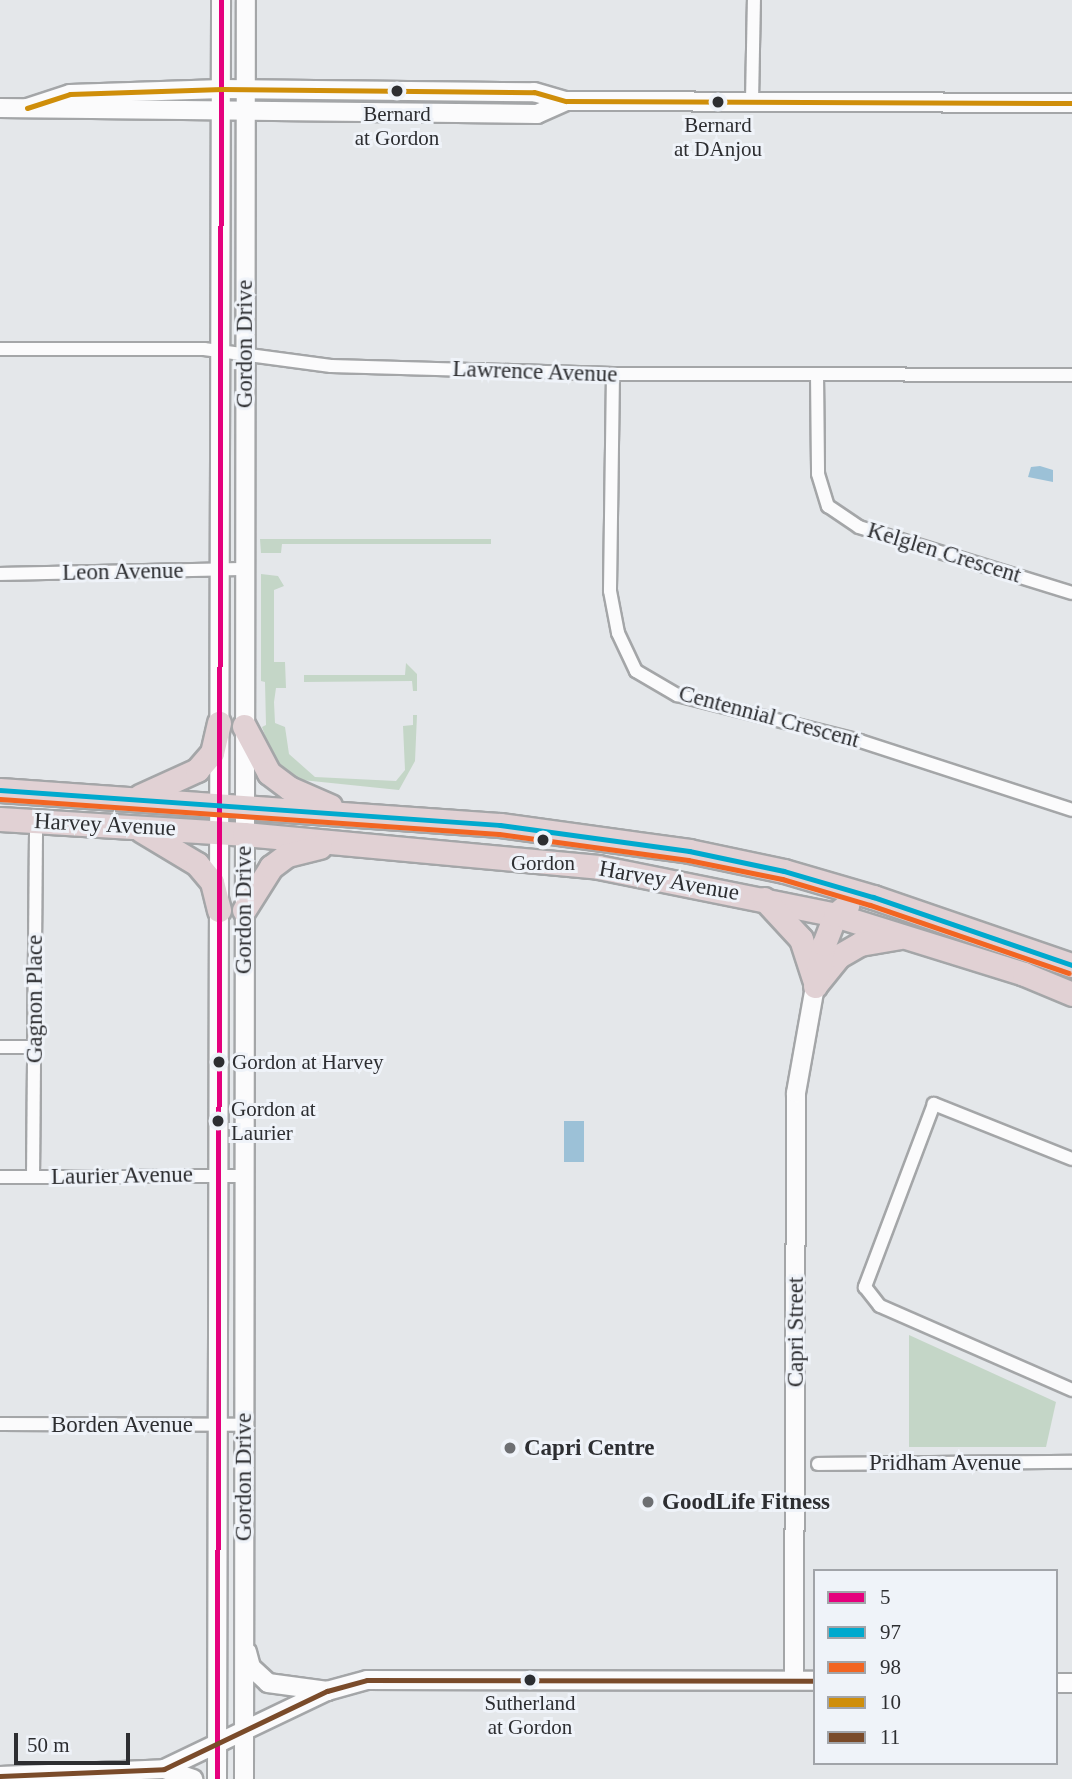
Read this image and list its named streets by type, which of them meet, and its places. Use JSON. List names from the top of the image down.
{
  "streets": {
    "highway": ["Harvey Avenue"],
    "main road": ["Gordon Drive", "Capri Street"],
    "street": [
      "Lawrence Avenue",
      "Kelglen Crescent",
      "Leon Avenue",
      "Centennial Crescent",
      "Gagnon Place",
      "Laurier Avenue",
      "Borden Avenue",
      "Pridham Avenue"
    ]
  },
  "crossings": [
    ["Gordon Drive", "Lawrence Avenue"],
    ["Gordon Drive", "Leon Avenue"],
    ["Gordon Drive", "Harvey Avenue"],
    ["Gordon Drive", "Laurier Avenue"],
    ["Gordon Drive", "Borden Avenue"],
    ["Lawrence Avenue", "Kelglen Crescent"],
    ["Lawrence Avenue", "Centennial Crescent"],
    ["Harvey Avenue", "Gagnon Place"],
    ["Gagnon Place", "Laurier Avenue"]
  ],
  "places": [
    "Bernard at Gordon",
    "Bernard at DAnjou",
    "Gordon",
    "Gordon at Harvey",
    "Gordon at Laurier",
    "Capri Centre",
    "GoodLife Fitness",
    "Sutherland at Gordon"
  ],
  "lines": [
    "transit line 5",
    "transit line 10",
    "transit line 97",
    "transit line 98",
    "transit line 11"
  ],
  "legend": [
    "5",
    "97",
    "98",
    "10",
    "11"
  ],
  "scale_bar": "50 m"
}
